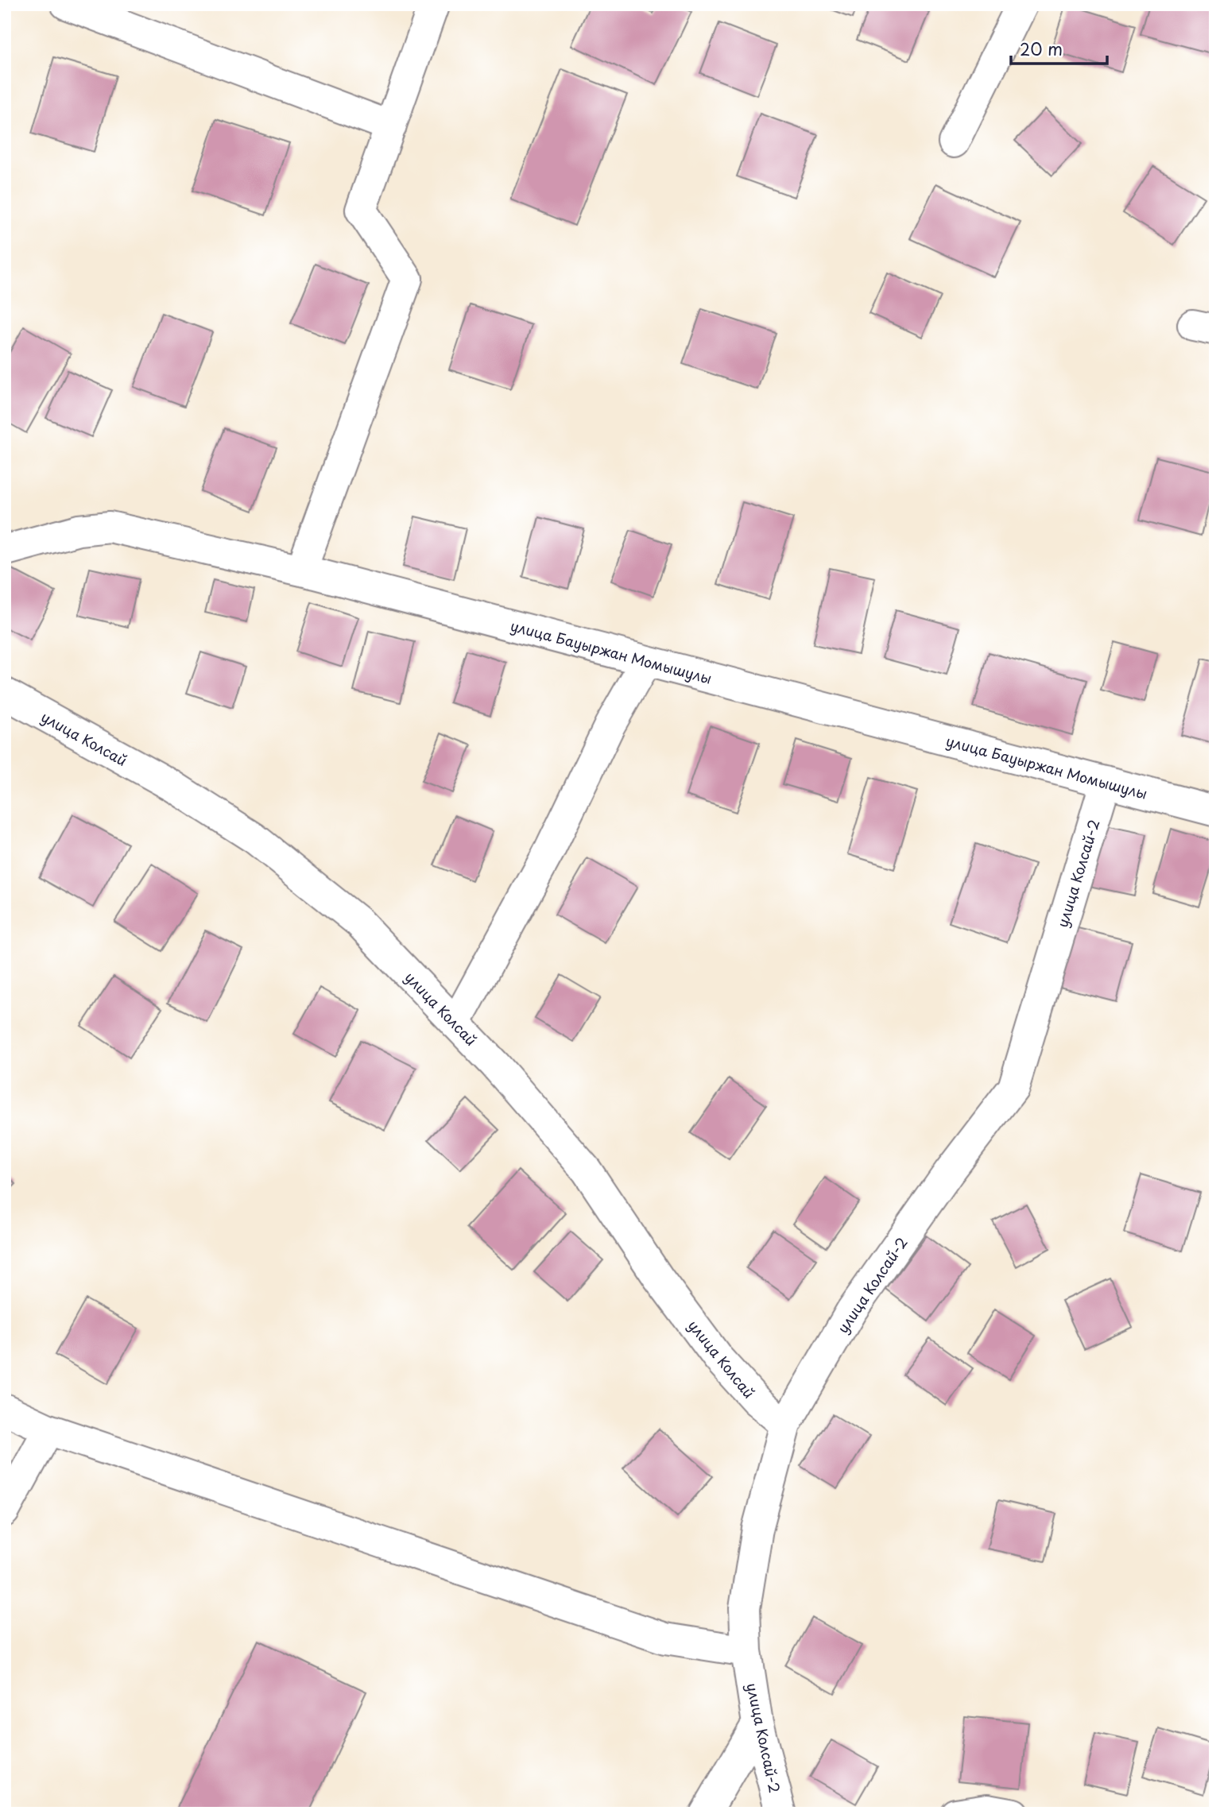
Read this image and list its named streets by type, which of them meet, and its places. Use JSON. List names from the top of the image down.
{
  "streets": {
    "street": ["улица Бауыржан Момышулы", "улица Колсай", "улица Колсай-2"]
  },
  "crossings": [
    ["улица Бауыржан Момышулы", "улица Колсай-2"],
    ["улица Колсай", "улица Колсай-2"]
  ],
  "scale_bar": "20 m"
}
